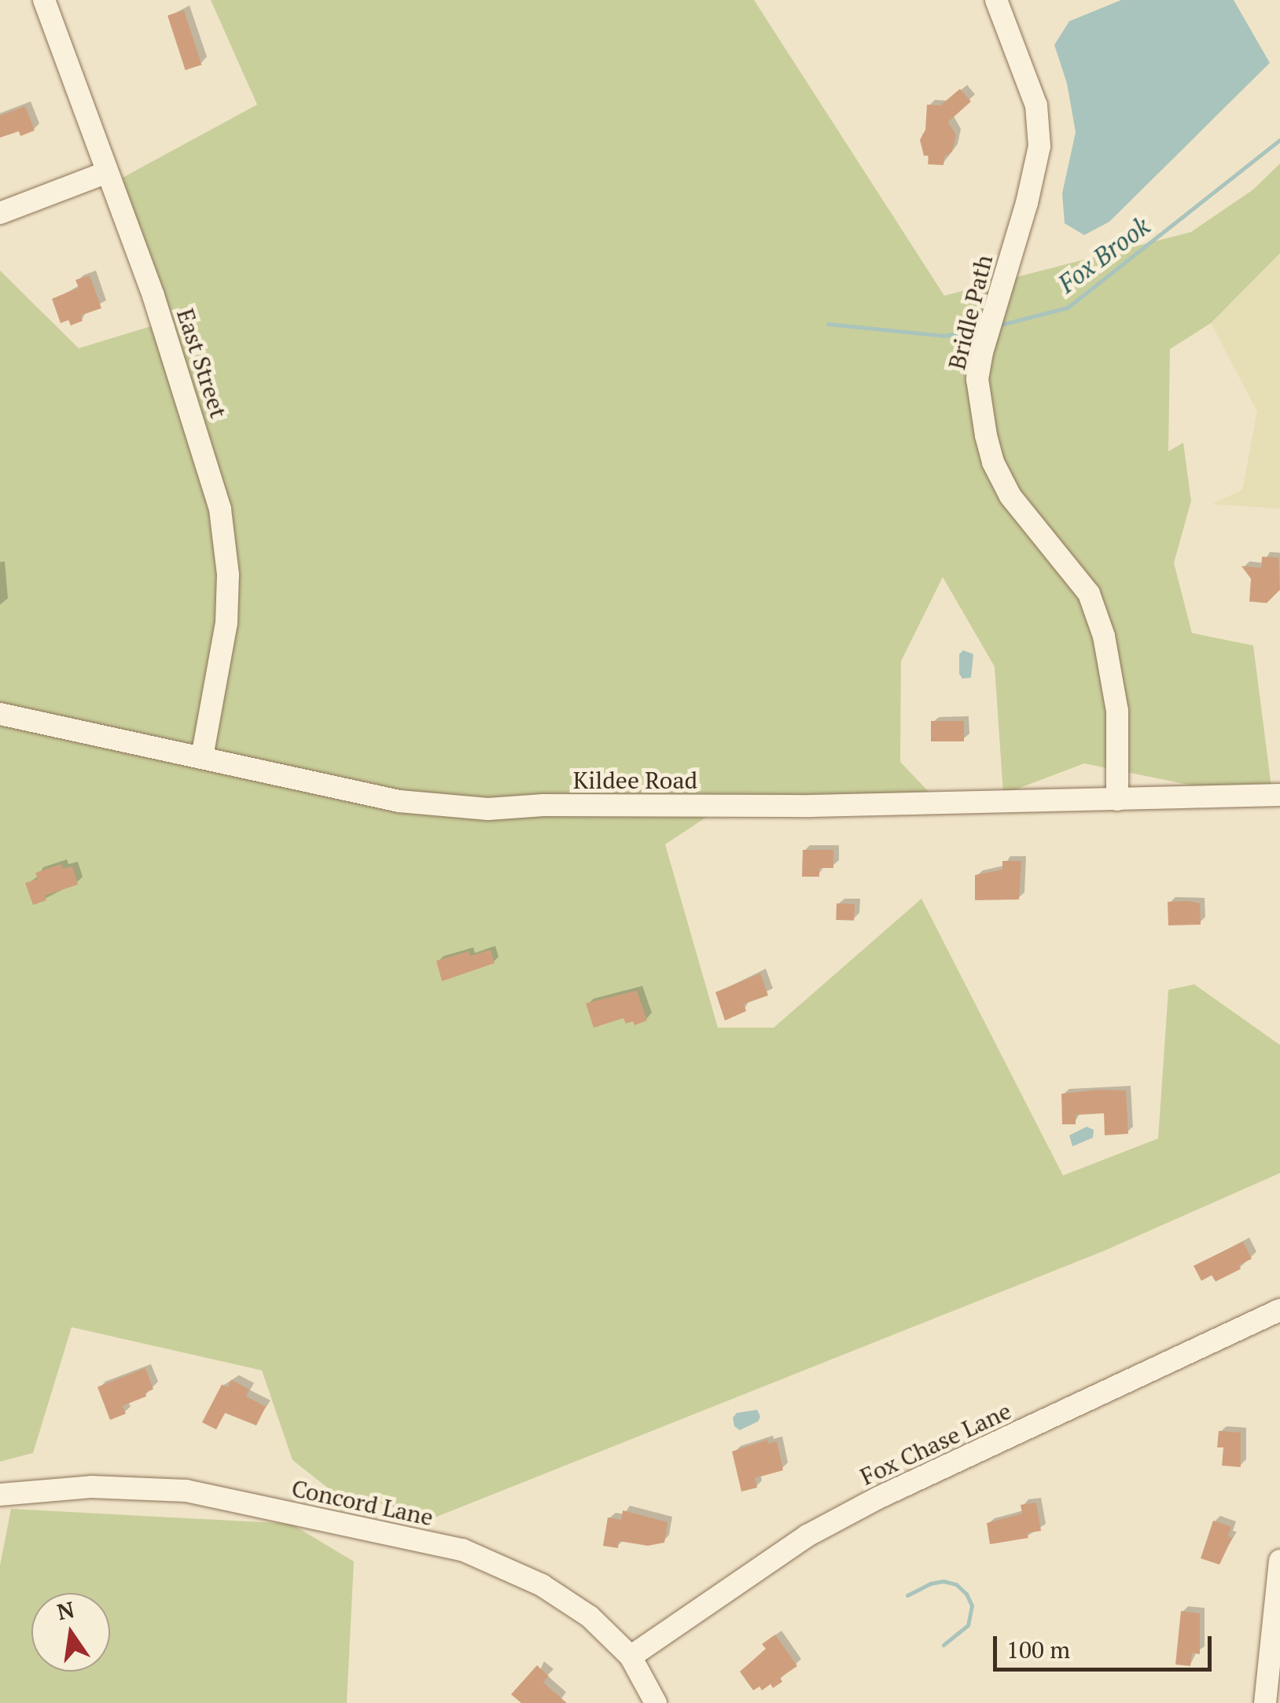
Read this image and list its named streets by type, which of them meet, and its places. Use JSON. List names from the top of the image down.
{
  "streets": {
    "street": [
      "Bridle Path",
      "East Street",
      "Kildee Road",
      "Fox Chase Lane",
      "Concord Lane"
    ]
  },
  "crossings": [
    ["Bridle Path", "Kildee Road"],
    ["East Street", "Kildee Road"],
    ["Fox Chase Lane", "Concord Lane"]
  ],
  "water": ["Fox Brook"],
  "scale_bar": "100 m",
  "north": "top"
}
